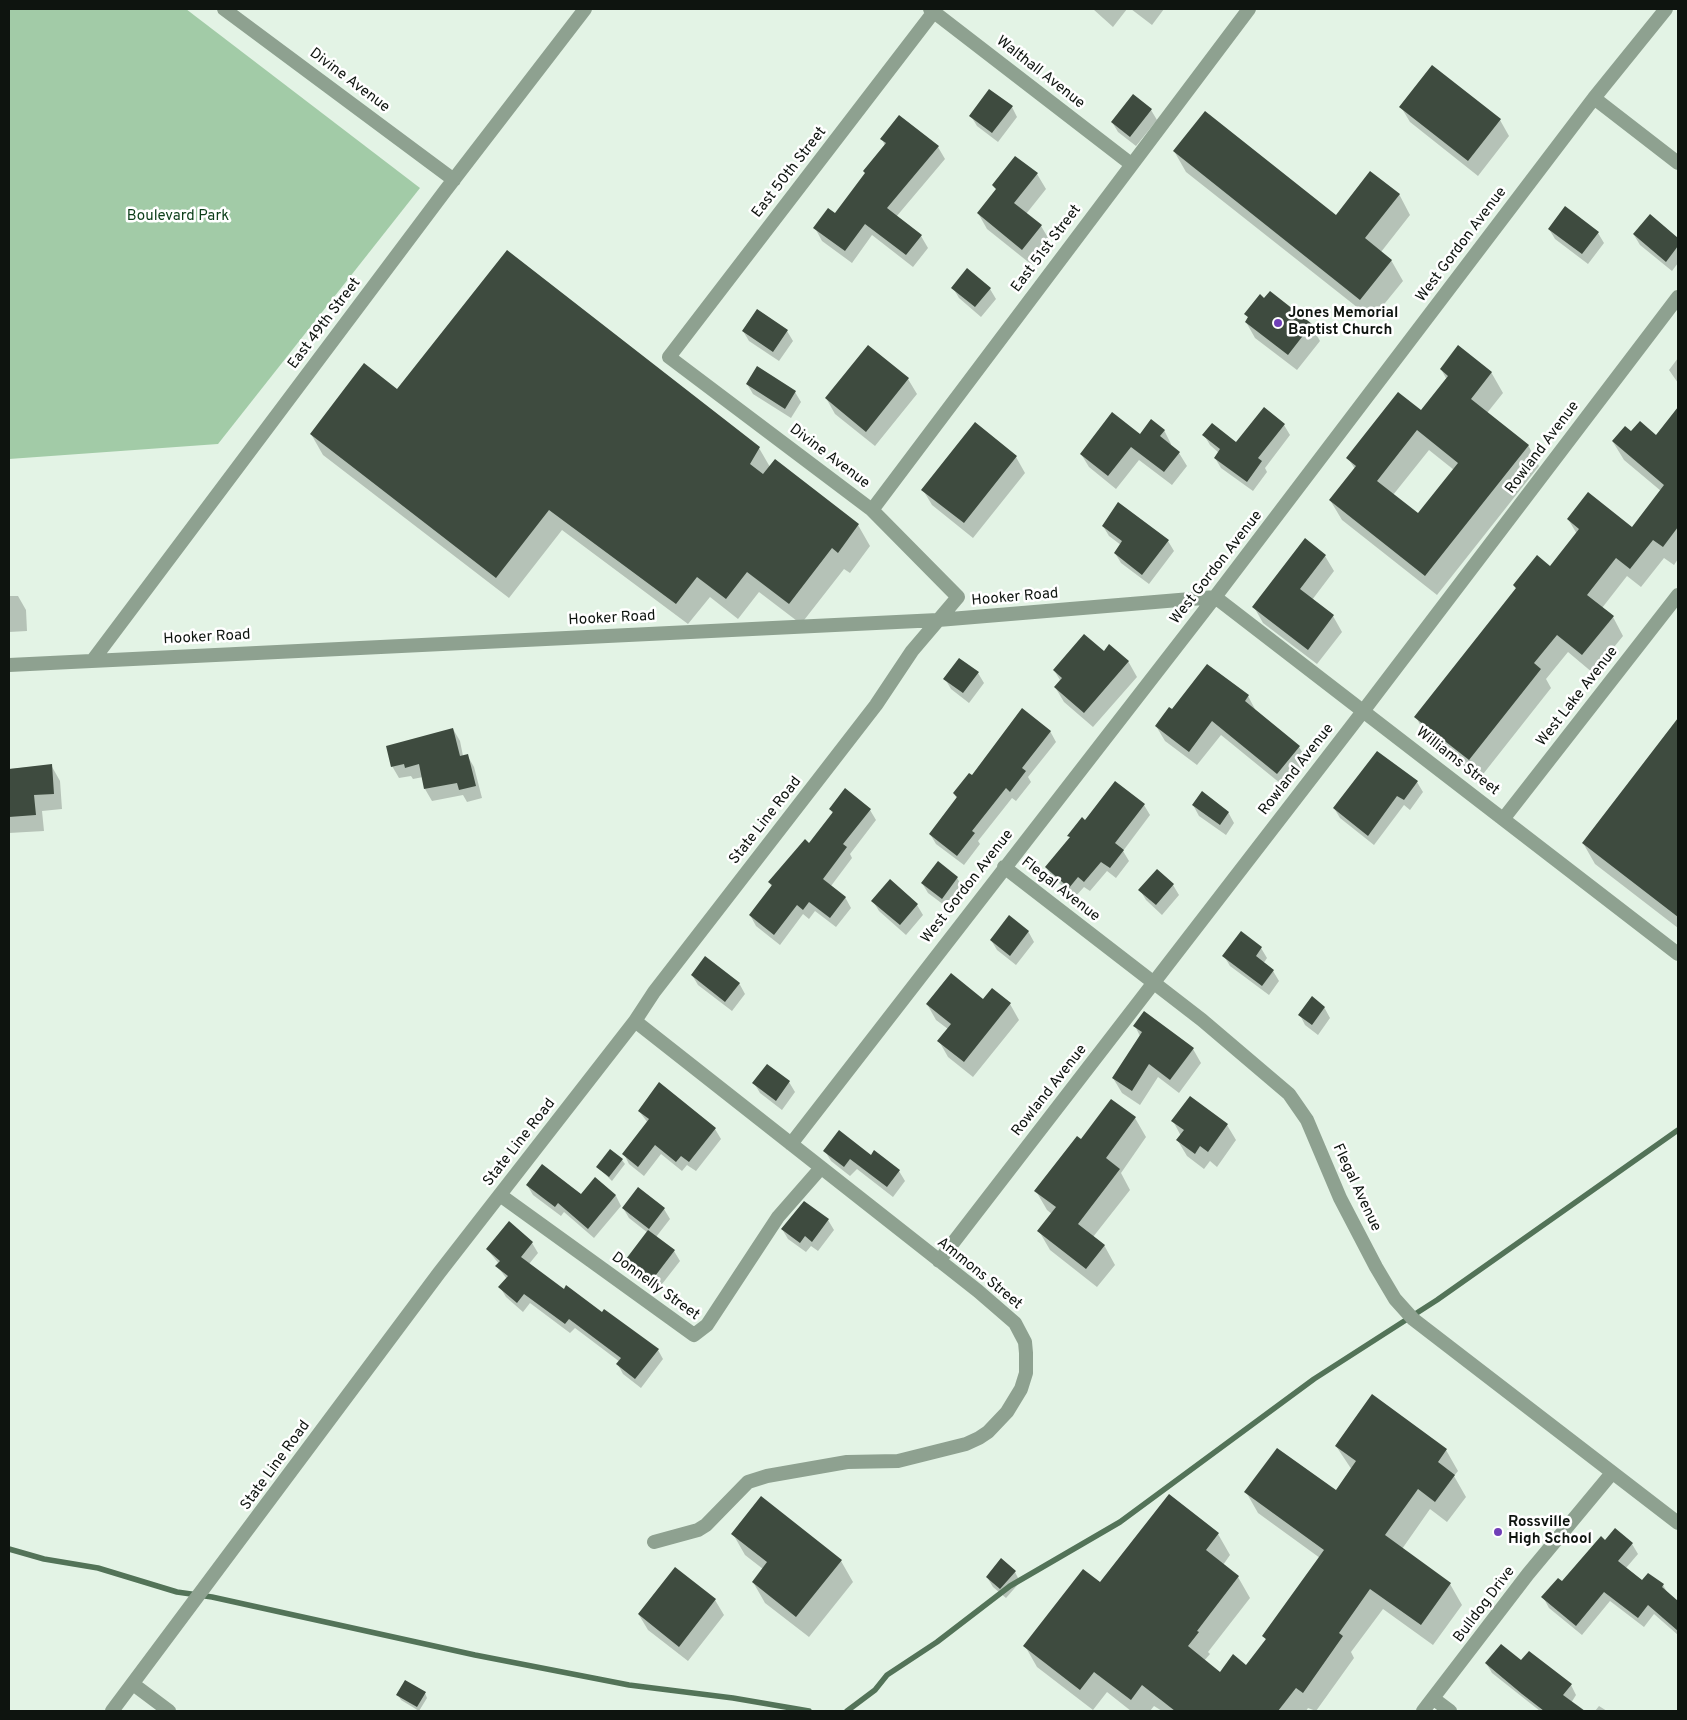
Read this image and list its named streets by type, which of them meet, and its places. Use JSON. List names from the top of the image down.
{
  "streets": {
    "street": [
      "Walthall Avenue",
      "Divine Avenue",
      "East 50th Street",
      "West Gordon Avenue",
      "East 51st Street",
      "East 49th Street",
      "Rowland Avenue",
      "Hooker Road",
      "West Lake Avenue",
      "Williams Street",
      "State Line Road",
      "Flegal Avenue",
      "Ammons Street",
      "Donnelly Street",
      "Bulldog Drive"
    ]
  },
  "crossings": [
    ["Walthall Avenue", "East 50th Street"],
    ["Walthall Avenue", "East 51st Street"],
    ["Divine Avenue", "East 50th Street"],
    ["Divine Avenue", "East 51st Street"],
    ["Divine Avenue", "East 49th Street"],
    ["Divine Avenue", "State Line Road"],
    ["West Gordon Avenue", "Hooker Road"],
    ["West Gordon Avenue", "Williams Street"],
    ["West Gordon Avenue", "Flegal Avenue"],
    ["West Gordon Avenue", "Ammons Street"],
    ["East 49th Street", "Hooker Road"],
    ["Rowland Avenue", "Williams Street"],
    ["Rowland Avenue", "Flegal Avenue"],
    ["Rowland Avenue", "Ammons Street"],
    ["Hooker Road", "Williams Street"],
    ["Hooker Road", "State Line Road"],
    ["West Lake Avenue", "Williams Street"],
    ["State Line Road", "Ammons Street"],
    ["State Line Road", "Donnelly Street"],
    ["Flegal Avenue", "Bulldog Drive"],
    ["Ammons Street", "Donnelly Street"]
  ],
  "parks": ["Boulevard Park"],
  "places": ["Jones Memorial Baptist Church", "Rossville High School"]
}
